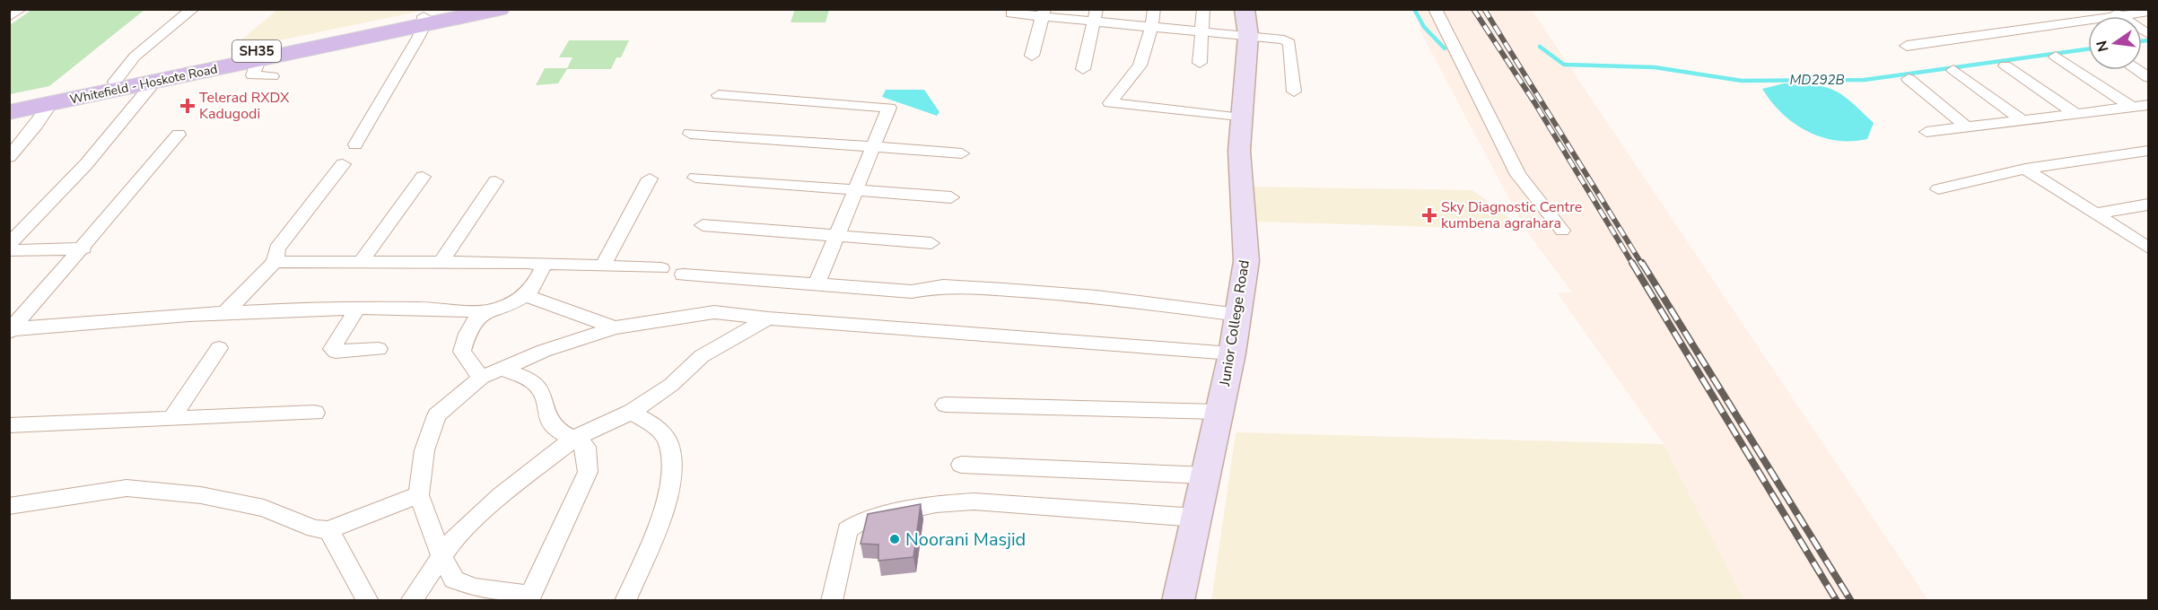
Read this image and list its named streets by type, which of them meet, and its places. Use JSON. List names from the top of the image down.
{
  "streets": {
    "main road": ["SH35", "Whitefield - Hoskote Road"],
    "street": ["Junior College Road"]
  },
  "crossings": [
    ["SH35", "Whitefield - Hoskote Road"]
  ],
  "water": ["MD292B"],
  "places": {
    "health": ["Telerad RXDX Kadugodi", "Sky Diagnostic Centre kumbena agrahara"],
    "other": ["Noorani Masjid"]
  },
  "north": "left"
}
